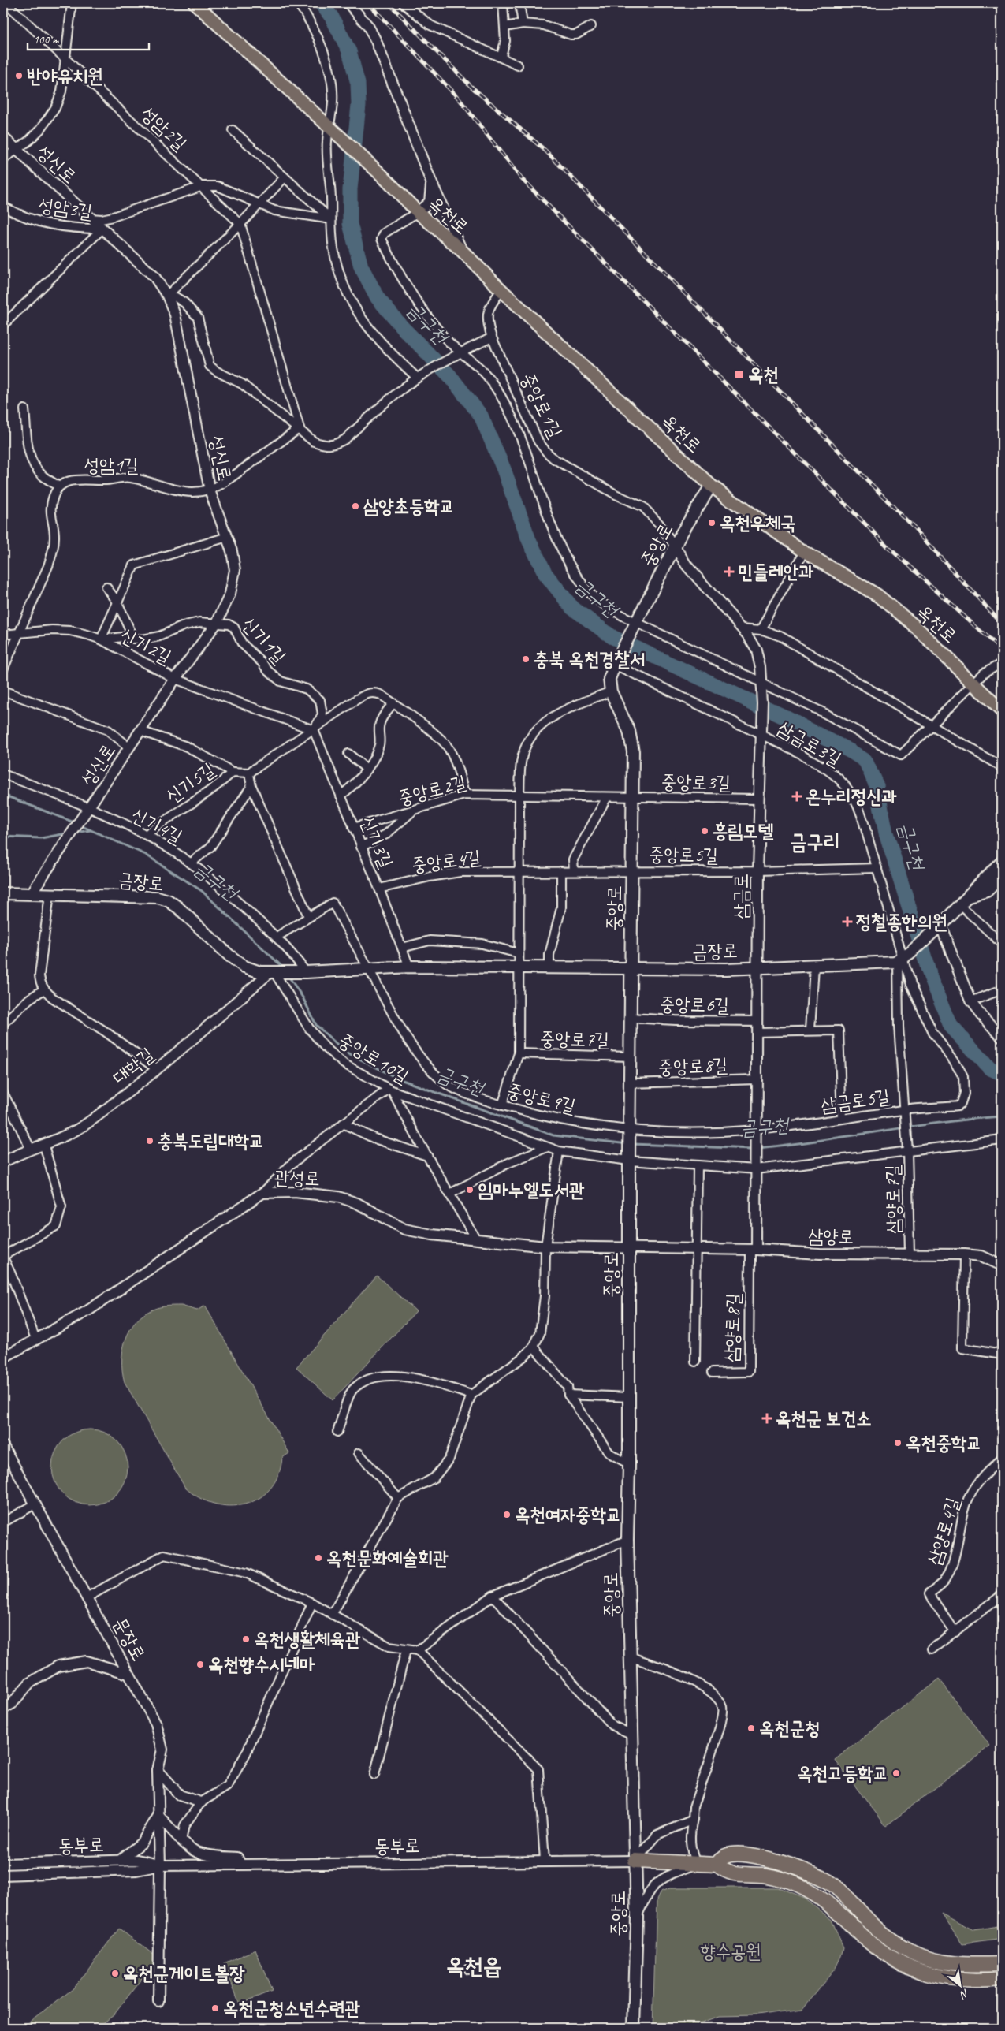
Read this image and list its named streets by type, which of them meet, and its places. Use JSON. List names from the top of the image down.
{
  "streets": {
    "main road": ["옥천로", "중앙로", "금장로"],
    "street": [
      "성암2길",
      "성신로",
      "성암3길",
      "중앙로1길",
      "성암1길",
      "신기1길",
      "신기2길",
      "삼금로3길",
      "중앙로3길",
      "신기5길",
      "중앙로2길",
      "신기4길",
      "신기3길",
      "중앙로5길",
      "중앙로4길",
      "삼금로",
      "중앙로6길",
      "중앙로7길",
      "중앙로10길",
      "대학길",
      "중앙로8길",
      "중앙로9길",
      "삼금로5길",
      "관성로",
      "삼양로7길",
      "삼양로",
      "삼양로8길",
      "삼양로4길",
      "문장로",
      "동부로"
    ]
  },
  "crossings": [
    ["성암2길", "성신로"],
    ["성신로", "성암3길"],
    ["성신로", "성암1길"],
    ["성신로", "신기1길"],
    ["성신로", "신기2길"],
    ["성신로", "신기4길"],
    ["성신로", "금장로"],
    ["옥천로", "중앙로1길"],
    ["옥천로", "중앙로"],
    ["중앙로1길", "중앙로"],
    ["성암1길", "신기2길"],
    ["중앙로", "삼금로3길"],
    ["중앙로", "중앙로3길"],
    ["중앙로", "중앙로2길"],
    ["중앙로", "중앙로5길"],
    ["중앙로", "중앙로4길"],
    ["중앙로", "금장로"],
    ["중앙로", "중앙로6길"],
    ["중앙로", "중앙로7길"],
    ["중앙로", "중앙로10길"],
    ["중앙로", "중앙로8길"],
    ["중앙로", "중앙로9길"],
    ["중앙로", "관성로"],
    ["중앙로", "삼양로"],
    ["중앙로", "동부로"],
    ["신기1길", "신기5길"],
    ["신기1길", "신기3길"],
    ["삼금로3길", "중앙로5길"],
    ["삼금로3길", "금장로"],
    ["삼금로3길", "삼금로"],
    ["삼금로3길", "삼금로5길"],
    ["중앙로3길", "중앙로2길"],
    ["중앙로3길", "삼금로"],
    ["신기5길", "신기4길"],
    ["신기5길", "신기3길"],
    ["중앙로2길", "신기3길"],
    ["신기4길", "금장로"],
    ["신기3길", "중앙로4길"],
    ["신기3길", "금장로"],
    ["중앙로5길", "중앙로4길"],
    ["중앙로5길", "삼금로"],
    ["금장로", "삼금로"],
    ["금장로", "중앙로10길"],
    ["금장로", "대학길"],
    ["금장로", "중앙로9길"],
    ["금장로", "삼금로5길"],
    ["삼금로", "중앙로6길"],
    ["삼금로", "중앙로10길"],
    ["삼금로", "중앙로8길"],
    ["삼금로", "삼금로5길"],
    ["중앙로10길", "대학길"],
    ["중앙로10길", "삼양로7길"],
    ["삼금로5길", "삼양로7길"],
    ["관성로", "삼양로"],
    ["삼양로7길", "삼양로"],
    ["삼양로", "삼양로8길"],
    ["문장로", "동부로"]
  ],
  "districts": ["금구리", "옥천읍"],
  "water": ["금구천"],
  "parks": ["향수공원"],
  "places": {
    "other": [
      "반야유치원",
      "삼양초등학교",
      "옥천우체국",
      "충북 옥천경찰서",
      "흥림모텔",
      "충북도립대학교",
      "임마누엘도서관",
      "옥천중학교",
      "옥천여자중학교",
      "옥천문화예술회관",
      "옥천생활체육관",
      "옥천향수시네마",
      "옥천군청",
      "옥천고등학교",
      "옥천군게이트볼장",
      "옥천군청소년수련관"
    ],
    "transit": ["옥천"],
    "health": [
      "민들레안과",
      "온누리정신과",
      "정철종한의원",
      "옥천군 보건소"
    ]
  },
  "scale_bar": "100 m",
  "north": "bottom right"
}
